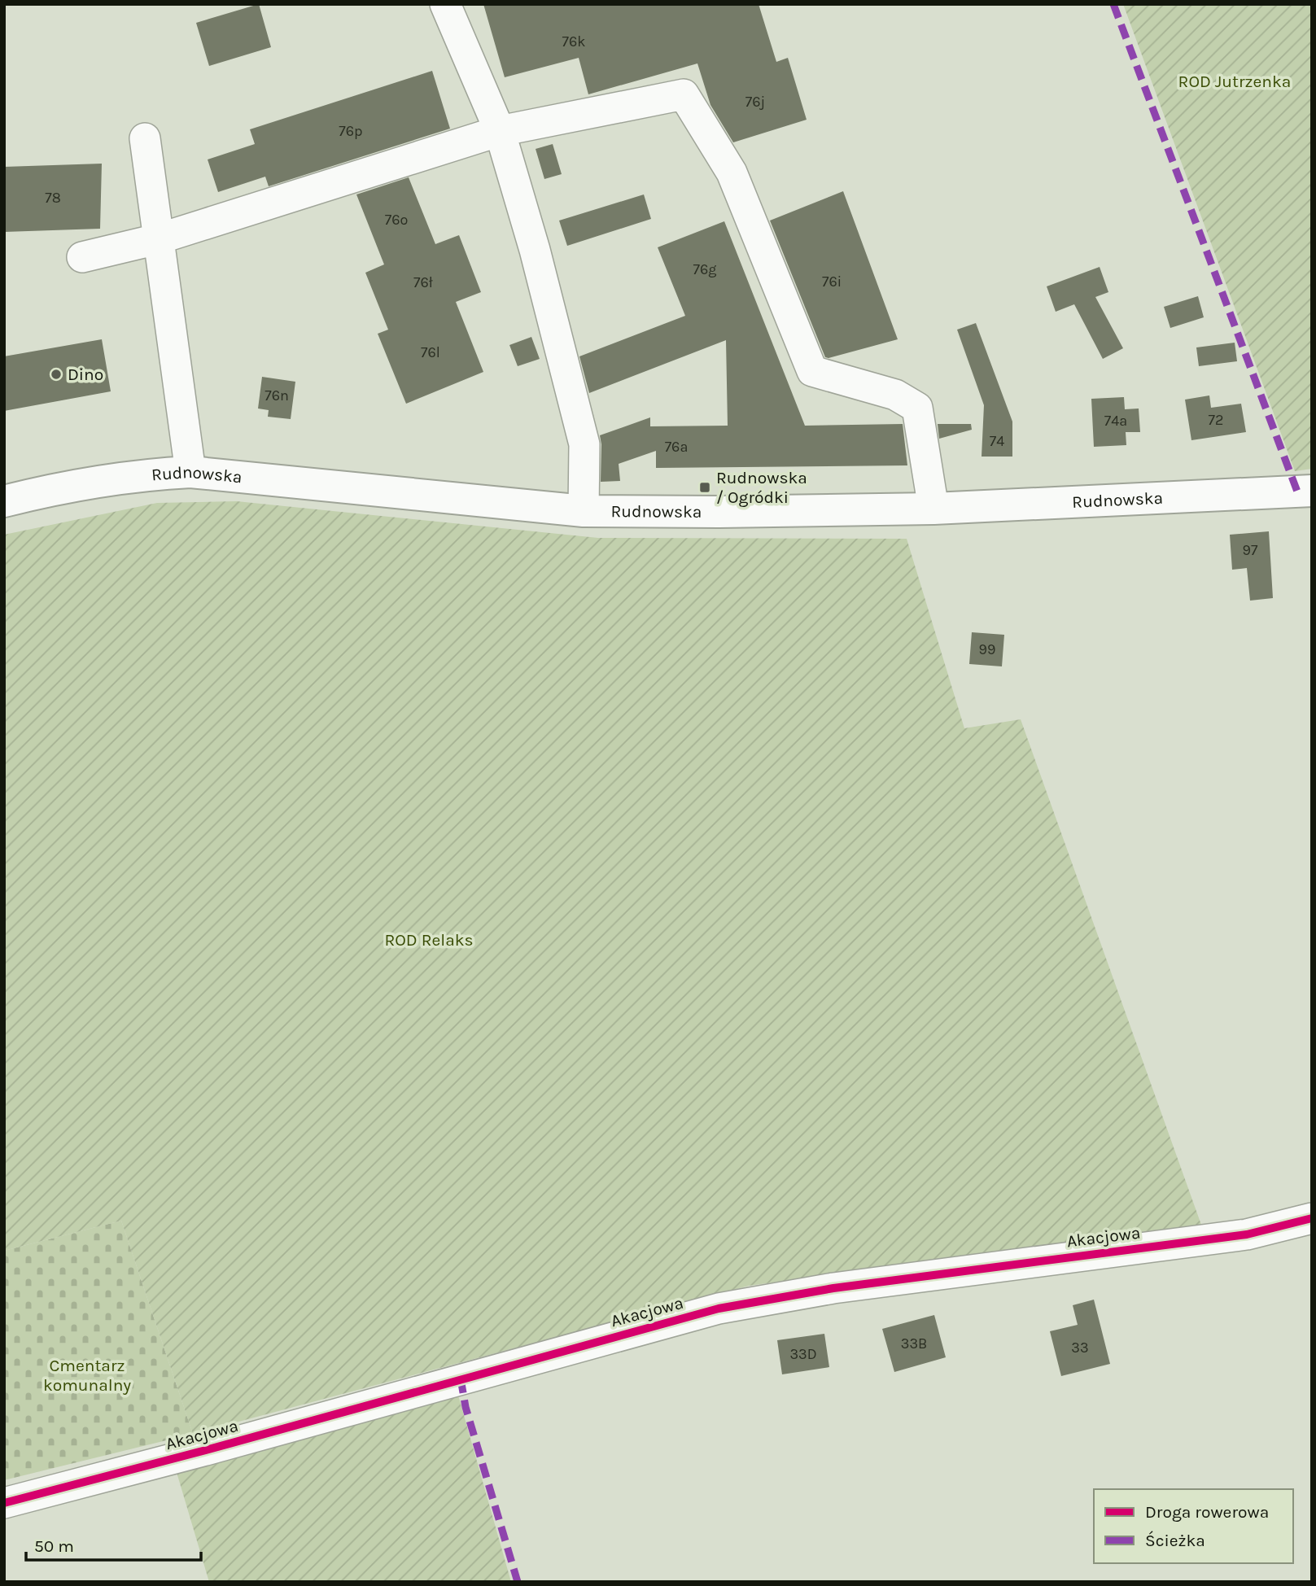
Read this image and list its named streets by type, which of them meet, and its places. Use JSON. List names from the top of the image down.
{
  "streets": {
    "main road": ["Rudnowska"],
    "street": ["Akacjowa"]
  },
  "parks": ["ROD Jutrzenka", "ROD Relaks", "Cmentarz komunalny"],
  "places": {
    "other": ["Dino"],
    "transit": ["Rudnowska / Ogródki"]
  },
  "house_numbers": [
    "76k",
    "76j",
    "76p",
    "78",
    "76o",
    "76g",
    "76i",
    "76ł",
    "76l",
    "76n",
    "72",
    "74a",
    "74",
    "76a",
    "97",
    "99",
    "33B",
    "33",
    "33D"
  ],
  "legend": ["Droga rowerowa", "Ścieżka"],
  "scale_bar": "50 m"
}
